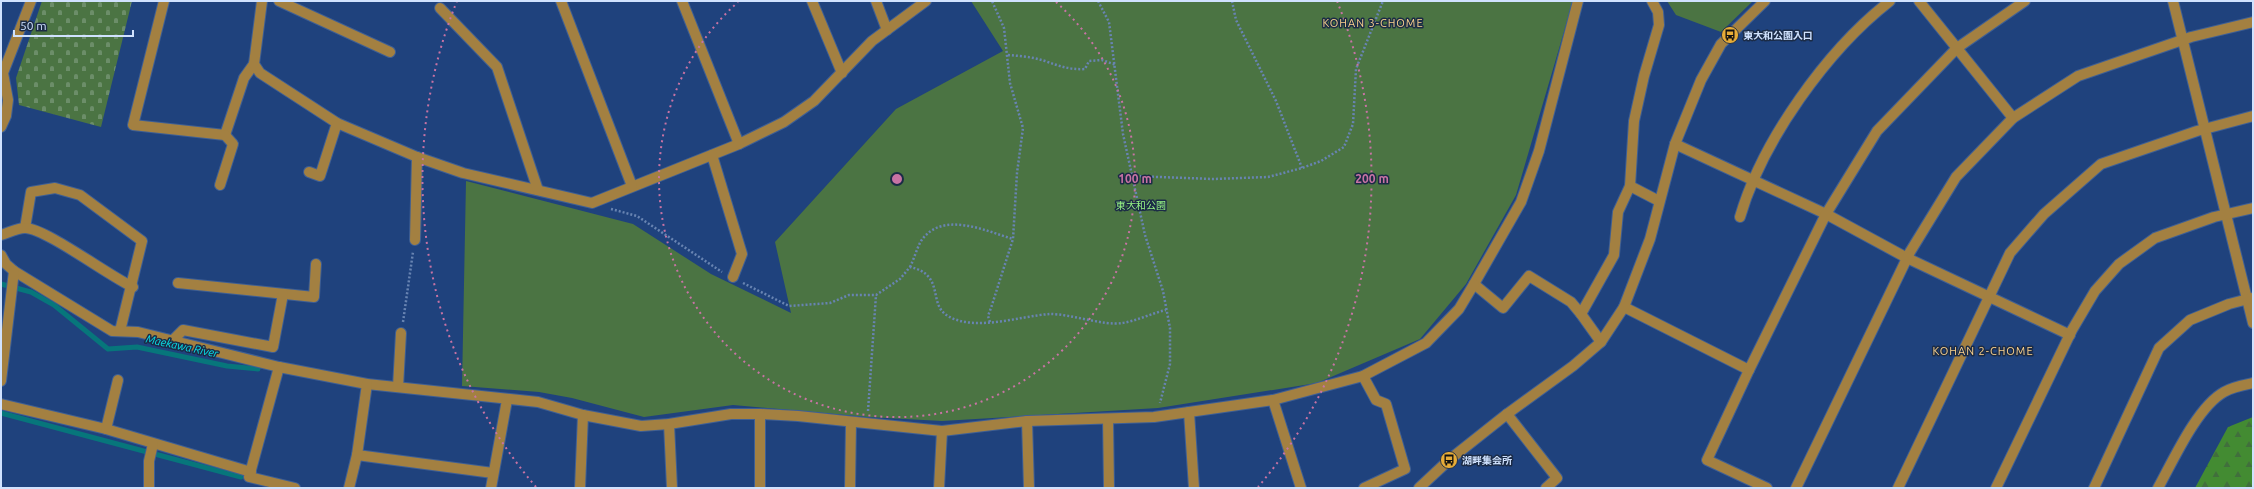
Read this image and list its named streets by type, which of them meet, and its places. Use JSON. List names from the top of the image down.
{
  "districts": ["KOHAN 3-CHOME", "KOHAN 2-CHOME"],
  "water": ["Maekawa River"],
  "parks": ["東大和公園"],
  "places": {
    "bus stop": ["東大和公園入口", "湖畔集会所"]
  },
  "scale_bar": "50 m",
  "rings": ["100 m", "200 m"]
}
